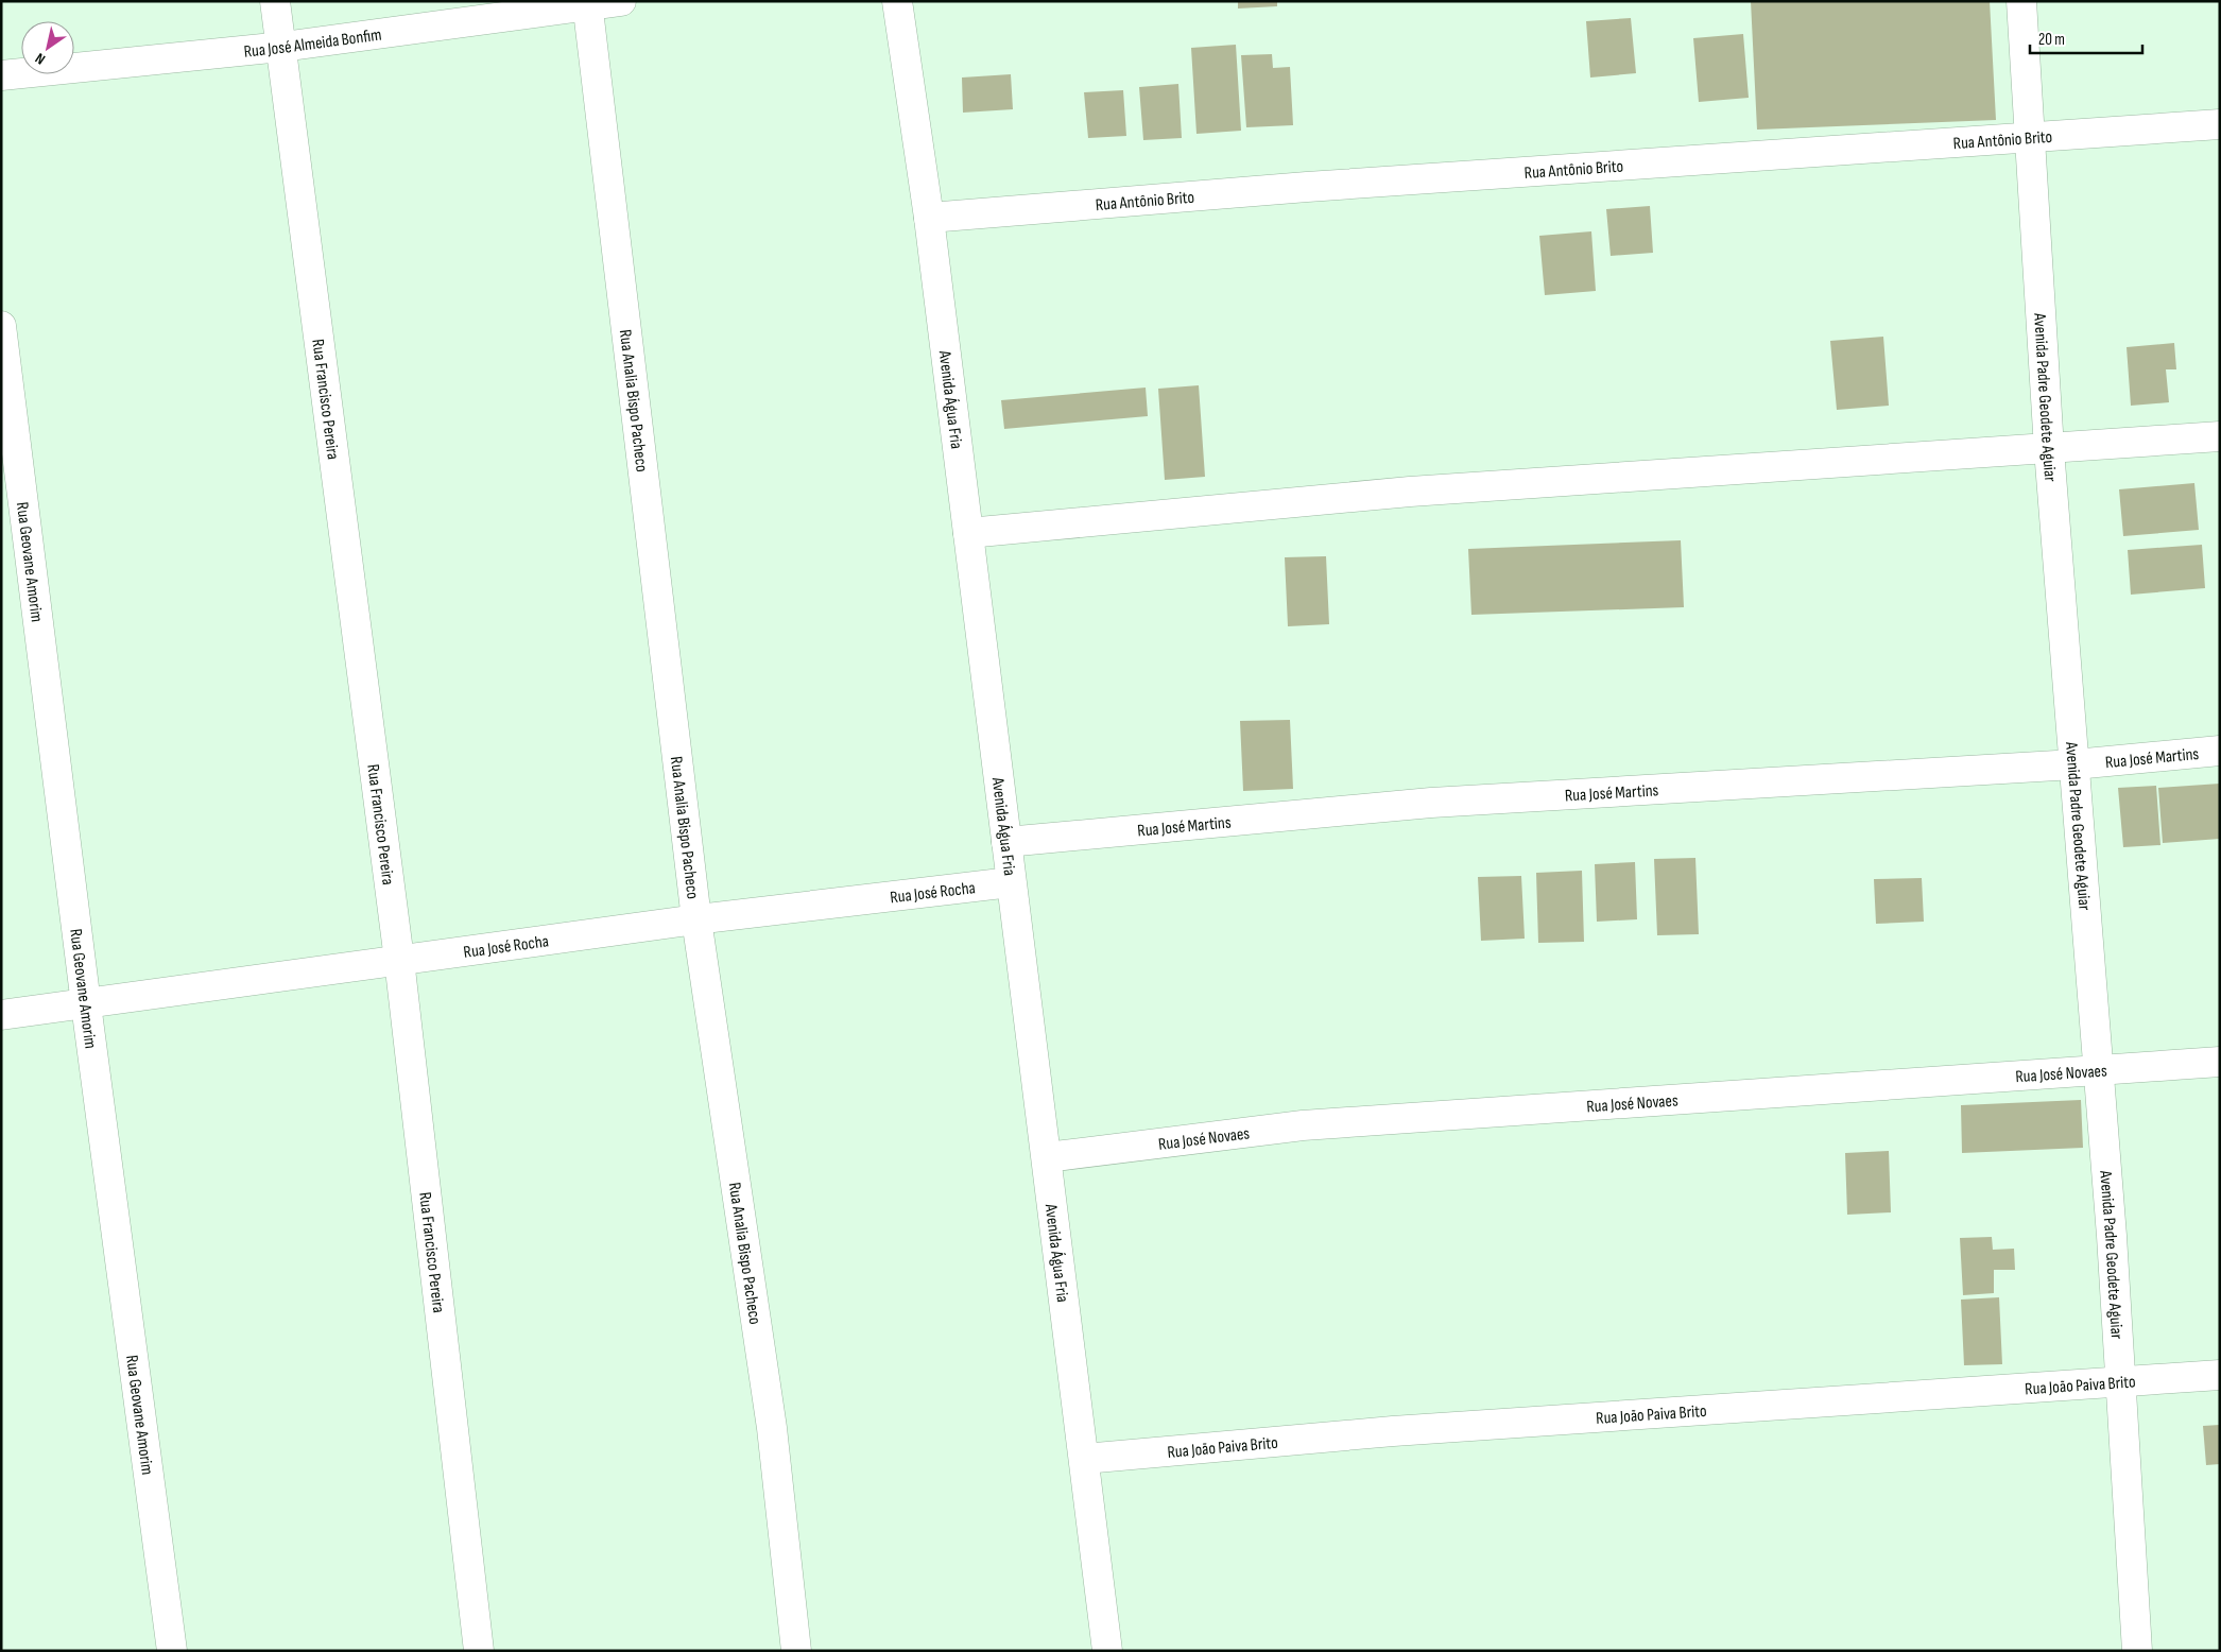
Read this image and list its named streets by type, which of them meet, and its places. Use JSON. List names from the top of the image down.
{
  "streets": {
    "street": [
      "Rua José Almeida Bonfim",
      "Rua Antônio Brito",
      "Avenida Padre Geodete Aguiar",
      "Rua Francisco Pereira",
      "Avenida Água Fria",
      "Rua Analia Bispo Pacheco",
      "Rua Geovane Amorim",
      "Rua José Martins",
      "Rua José Rocha",
      "Rua José Novaes",
      "Rua João Paiva Brito"
    ]
  },
  "crossings": [
    ["Rua José Almeida Bonfim", "Rua Francisco Pereira"],
    ["Rua José Almeida Bonfim", "Rua Analia Bispo Pacheco"],
    ["Rua Antônio Brito", "Avenida Padre Geodete Aguiar"],
    ["Rua Antônio Brito", "Avenida Água Fria"],
    ["Avenida Padre Geodete Aguiar", "Rua José Martins"],
    ["Avenida Padre Geodete Aguiar", "Rua José Novaes"],
    ["Avenida Padre Geodete Aguiar", "Rua João Paiva Brito"],
    ["Rua Francisco Pereira", "Rua José Rocha"],
    ["Avenida Água Fria", "Rua José Martins"],
    ["Avenida Água Fria", "Rua José Rocha"],
    ["Avenida Água Fria", "Rua José Novaes"],
    ["Avenida Água Fria", "Rua João Paiva Brito"],
    ["Rua Analia Bispo Pacheco", "Rua José Rocha"],
    ["Rua Geovane Amorim", "Rua José Rocha"]
  ],
  "scale_bar": "20 m",
  "north": "bottom left"
}
